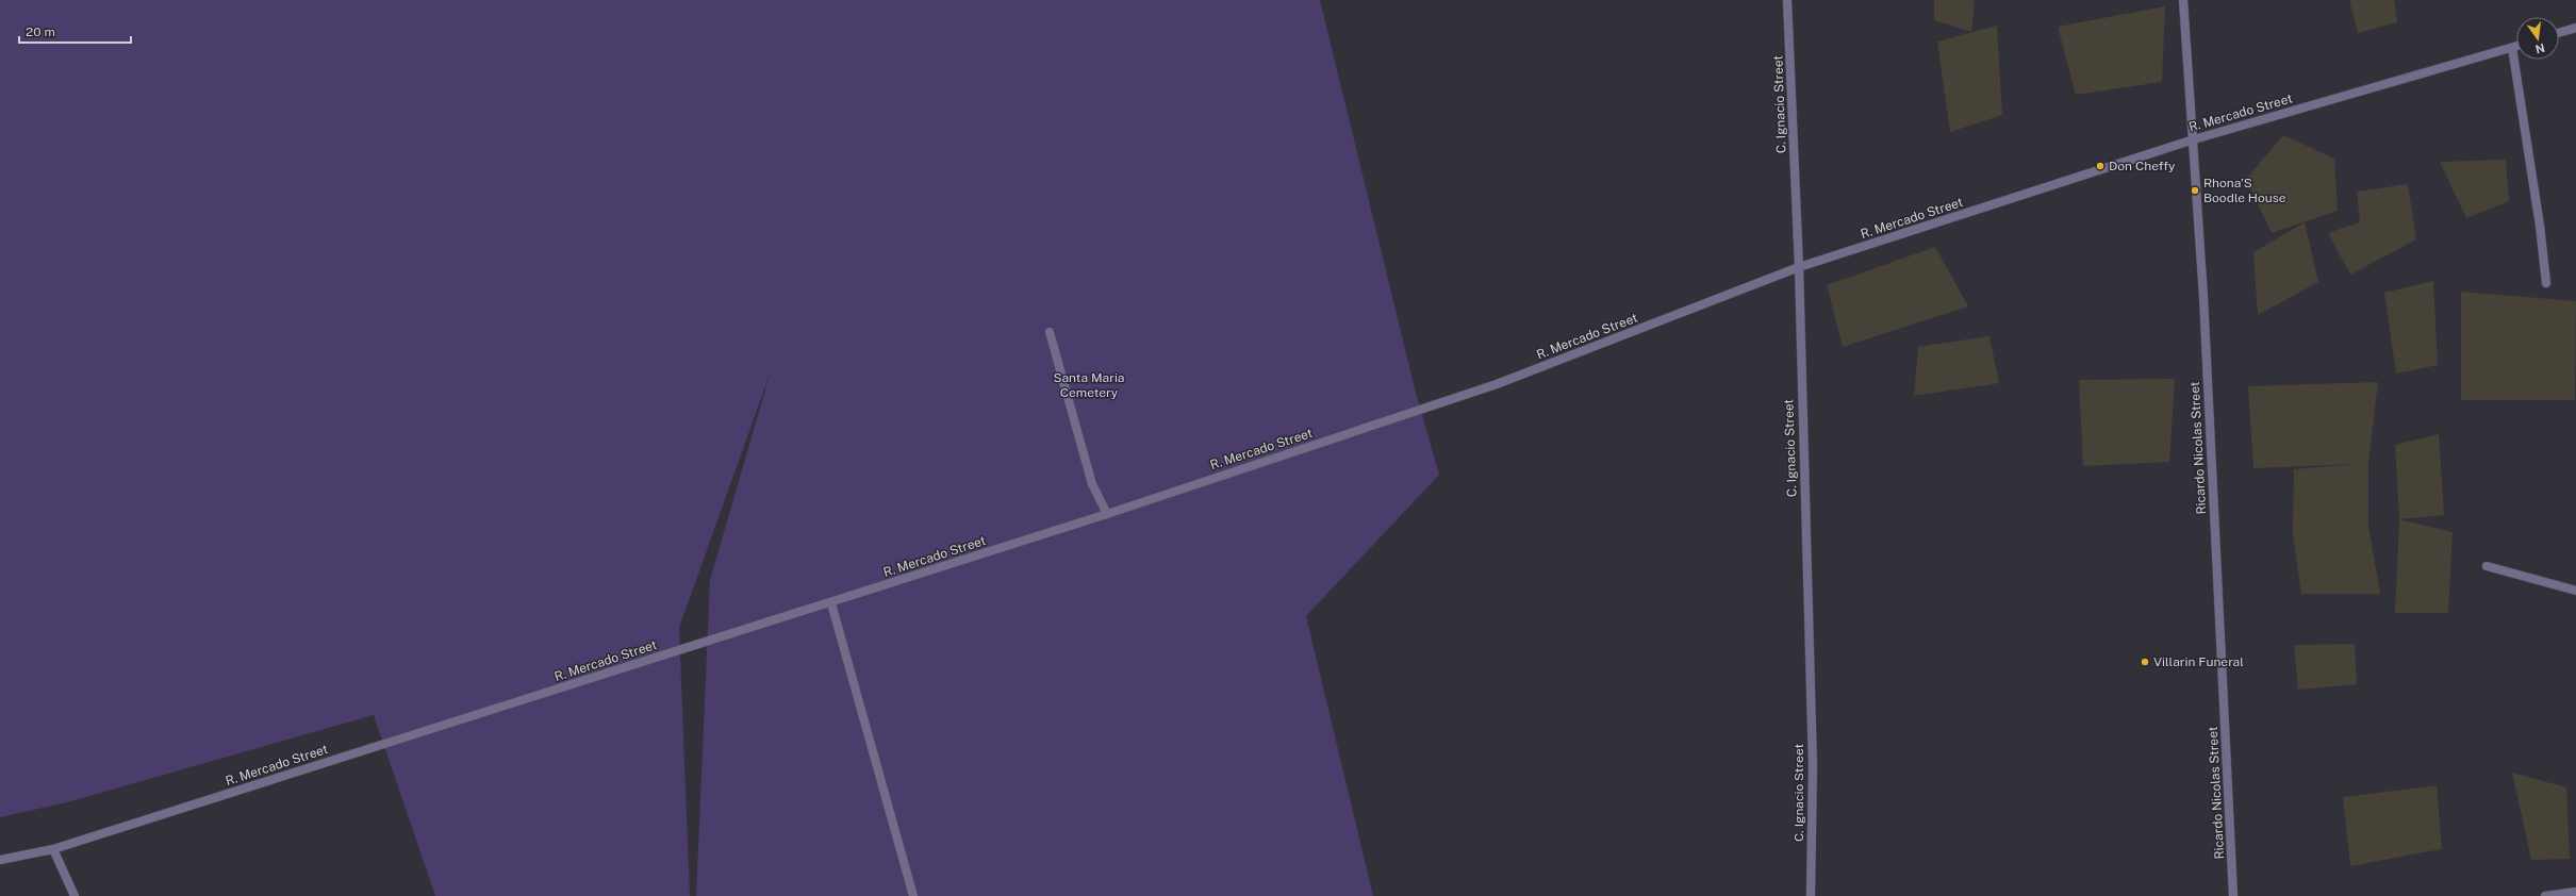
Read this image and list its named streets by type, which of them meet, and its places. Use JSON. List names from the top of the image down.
{
  "streets": {
    "street": ["C. Ignacio Street", "R. Mercado Street", "Ricardo Nicolas Street"]
  },
  "crossings": [
    ["C. Ignacio Street", "R. Mercado Street"],
    ["R. Mercado Street", "Ricardo Nicolas Street"]
  ],
  "parks": ["Santa Maria Cemetery"],
  "places": ["Don Cheffy", "Rhona’S Boodle House", "Villarin Funeral"],
  "scale_bar": "20 m",
  "north": "bottom"
}
